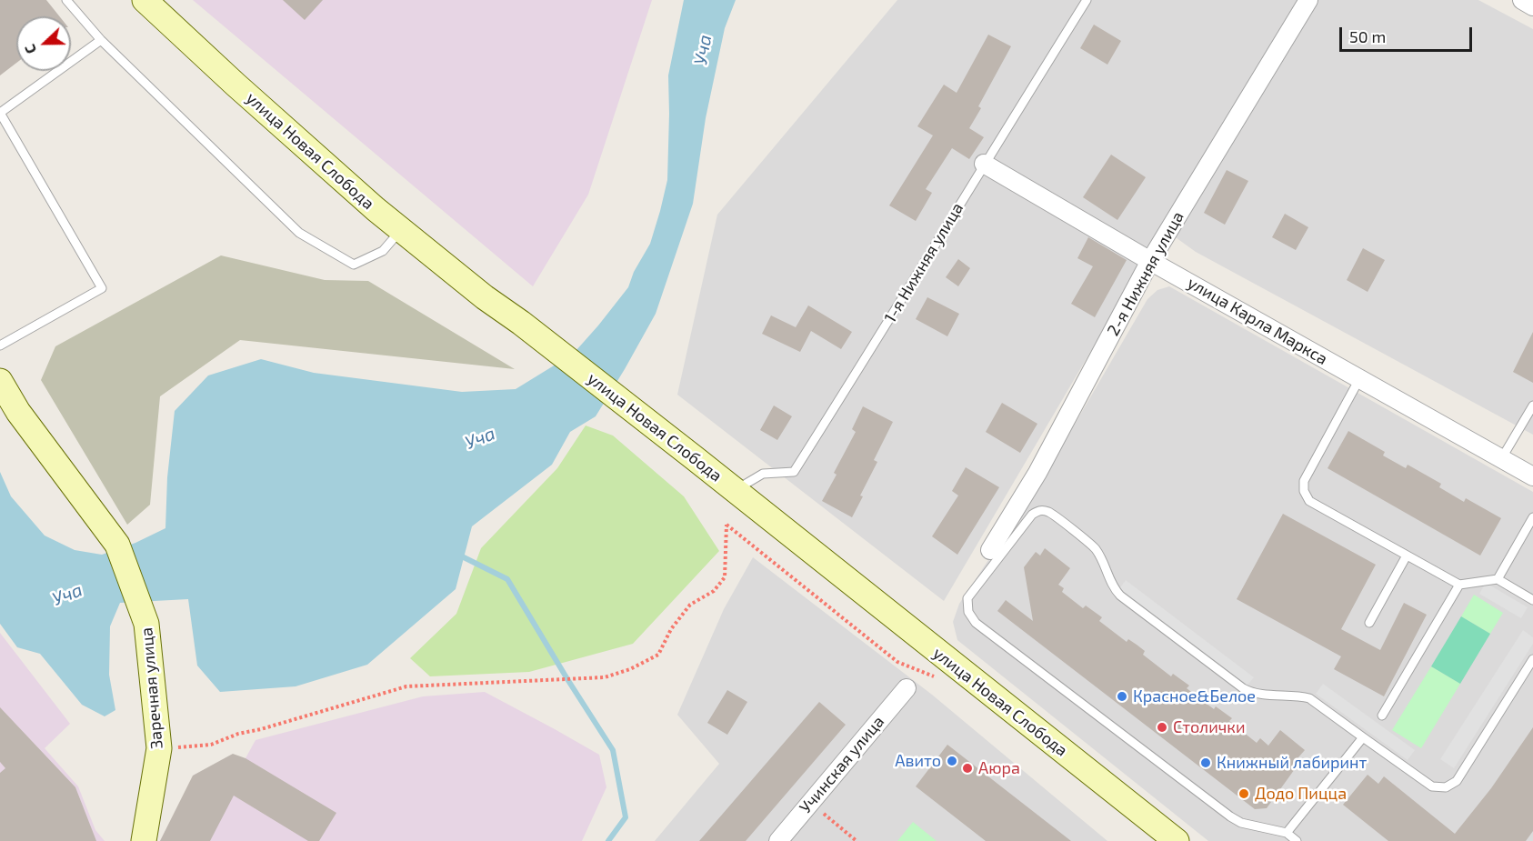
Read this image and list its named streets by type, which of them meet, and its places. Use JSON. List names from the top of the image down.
{
  "streets": {
    "main road": ["улица Новая Слобода", "Заречная улица"],
    "street": ["2-я Нижняя улица", "улица Карла Маркса", "Учинская улица"],
    "lane": ["1-я Нижняя улица"]
  },
  "crossings": [
    ["улица Новая Слобода", "1-я Нижняя улица"],
    ["1-я Нижняя улица", "улица Карла Маркса"],
    ["2-я Нижняя улица", "улица Карла Маркса"]
  ],
  "water": ["Уча"],
  "places": [
    "Красное&Белое",
    "Столички",
    "Авито",
    "Книжный лабиринт",
    "Аюра",
    "Додо Пицца"
  ],
  "scale_bar": "50 m",
  "north": "left"
}
